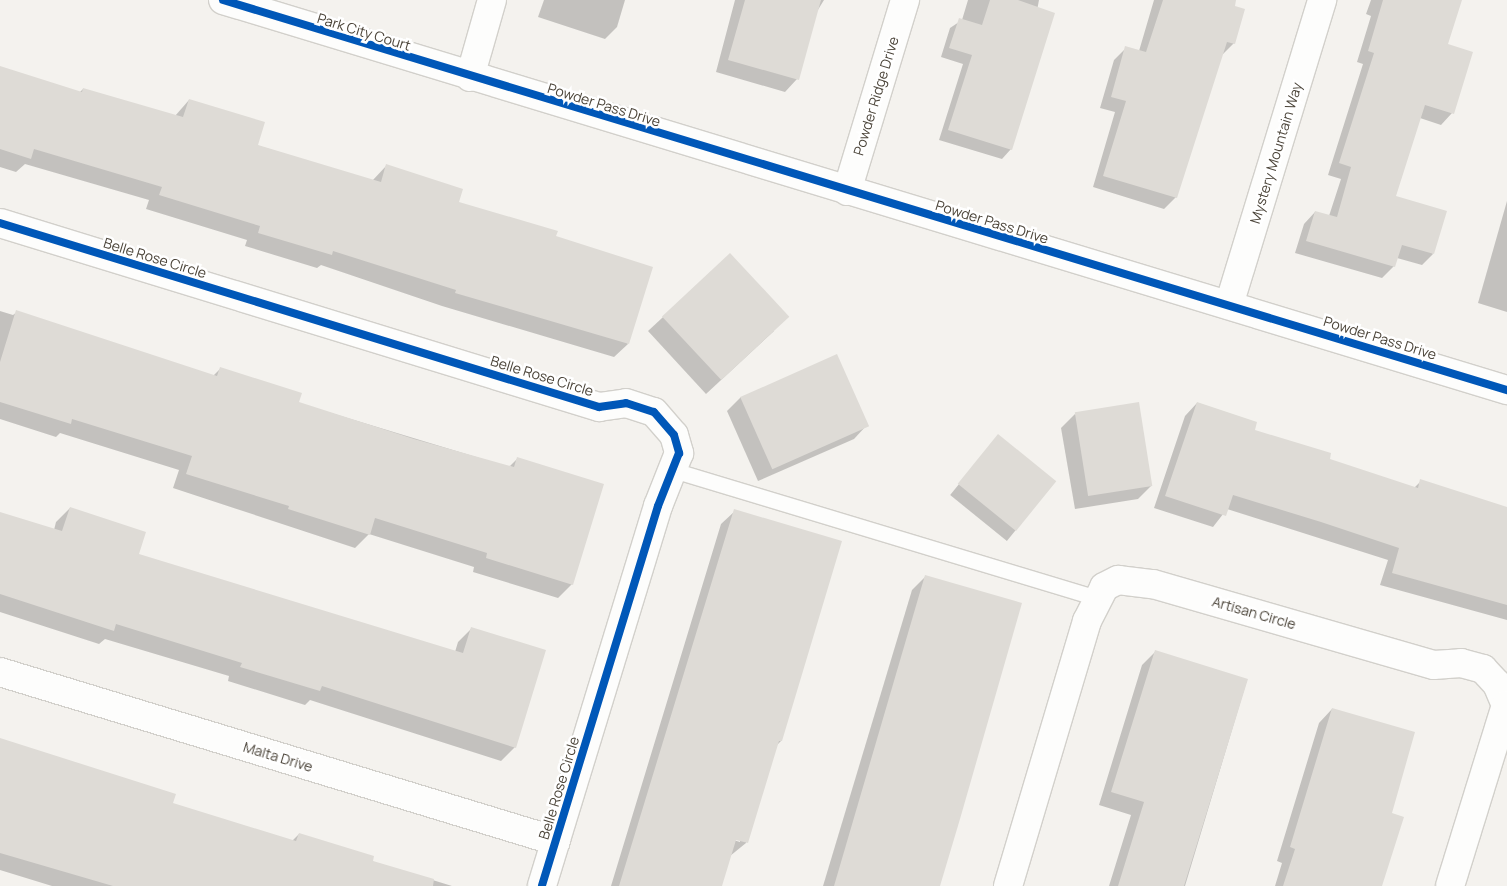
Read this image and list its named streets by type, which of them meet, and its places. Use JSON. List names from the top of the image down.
{
  "streets": {
    "street": [
      "Park City Court",
      "Powder Ridge Drive",
      "Powder Pass Drive",
      "Mystery Mountain Way",
      "Belle Rose Circle",
      "Artisan Circle",
      "Malta Drive"
    ]
  },
  "crossings": [
    ["Park City Court", "Powder Pass Drive"],
    ["Powder Ridge Drive", "Powder Pass Drive"],
    ["Powder Pass Drive", "Mystery Mountain Way"],
    ["Belle Rose Circle", "Malta Drive"]
  ]
}
